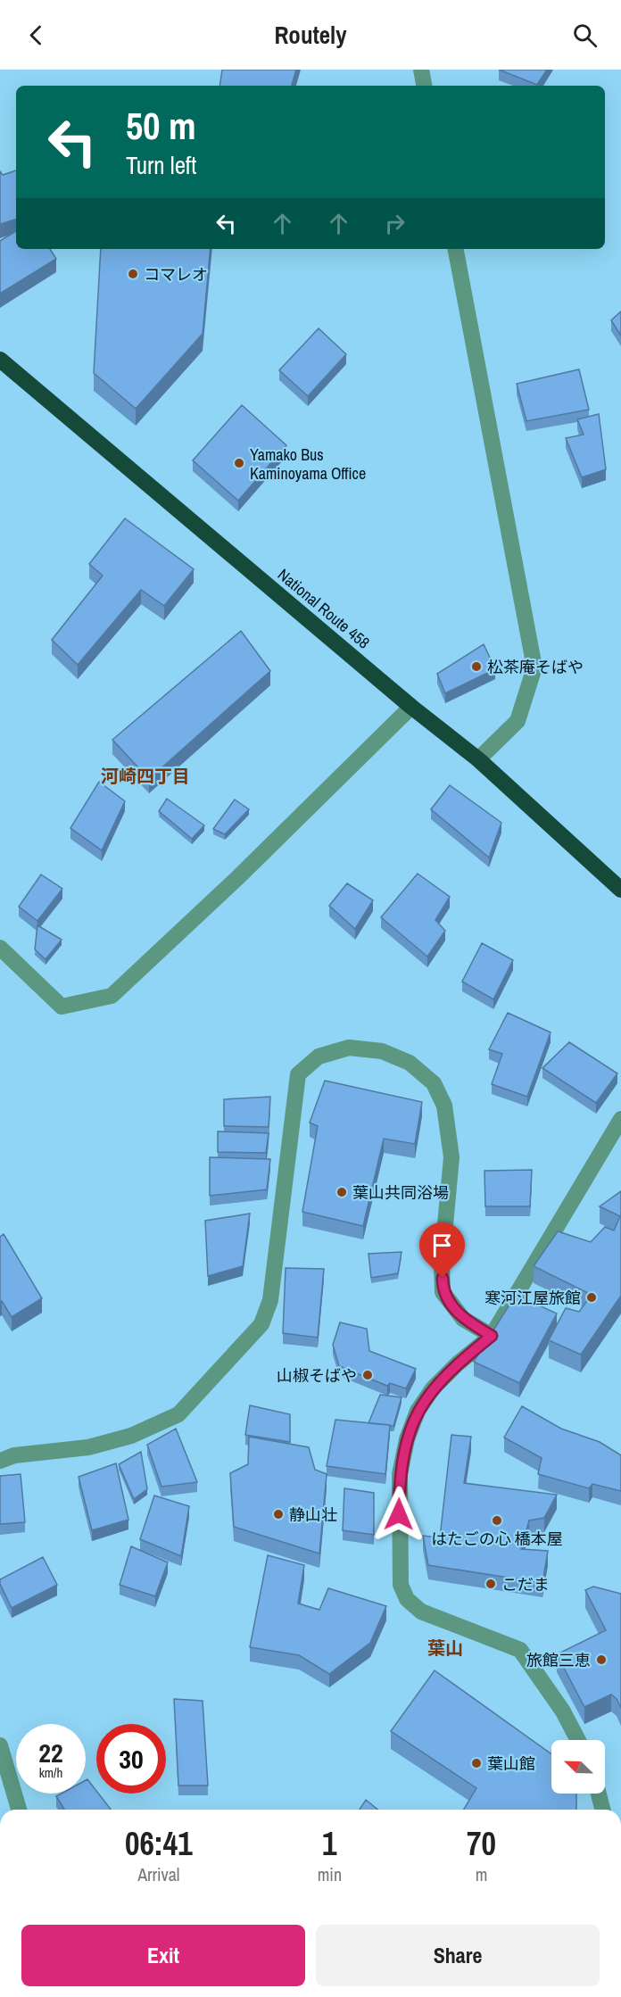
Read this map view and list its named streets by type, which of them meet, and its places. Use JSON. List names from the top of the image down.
{
  "streets": {
    "highway": ["National Route 458"]
  },
  "districts": ["河崎四丁目", "葉山"],
  "places": [
    "コマレオ",
    "Yamako Bus Kaminoyama Office",
    "松茶庵そばや",
    "葉山共同浴場",
    "寒河江屋旅館",
    "山椒そばや",
    "静山壮",
    "はたごの心 橋本屋",
    "こだま",
    "旅館三恵",
    "葉山館"
  ],
  "north": "top left",
  "page": {
    "header": "Routely",
    "turn": ["50 m", "Turn left"],
    "speed": "22 km/h",
    "limit": "30",
    "eta": [
      "06:41",
      "Arrival",
      "1",
      "min",
      "70",
      "m"
    ],
    "buttons": ["Exit", "Share"]
  }
}
